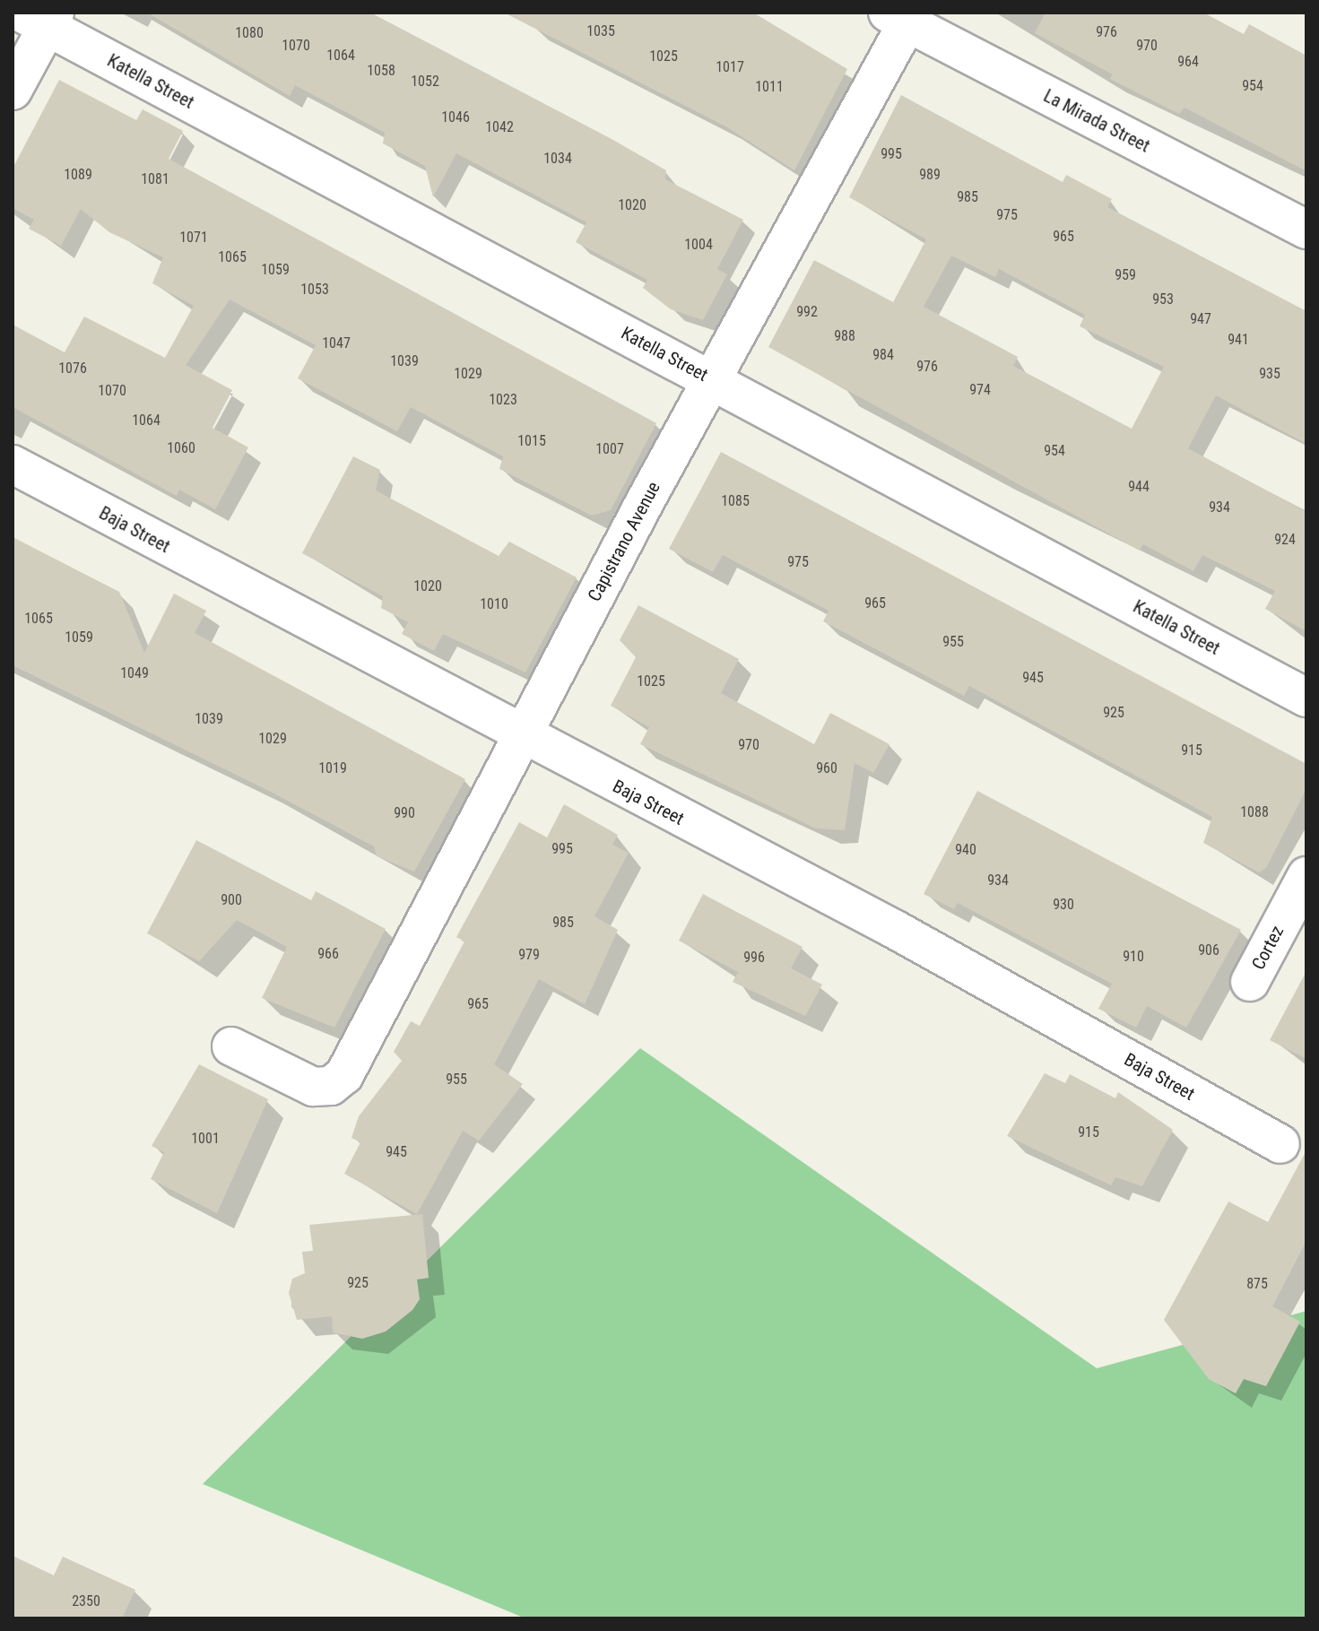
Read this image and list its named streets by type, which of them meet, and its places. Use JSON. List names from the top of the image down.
{
  "streets": {
    "street": [
      "Katella Street",
      "La Mirada Street",
      "Baja Street",
      "Capistrano Avenue",
      "Cortez"
    ]
  },
  "crossings": [
    ["Katella Street", "Capistrano Avenue"],
    ["La Mirada Street", "Capistrano Avenue"],
    ["Baja Street", "Capistrano Avenue"]
  ],
  "house_numbers": [
    "1035",
    "976",
    "1080",
    "1070",
    "970",
    "1064",
    "1025",
    "964",
    "1017",
    "1058",
    "1052",
    "954",
    "1011",
    "1046",
    "1042",
    "995",
    "1034",
    "1089",
    "989",
    "1081",
    "985",
    "1020",
    "975",
    "965",
    "1071",
    "1004",
    "1065",
    "1059",
    "959",
    "1053",
    "953",
    "992",
    "947",
    "988",
    "941",
    "1047",
    "984",
    "1039",
    "976",
    "1076",
    "1029",
    "935",
    "974",
    "1070",
    "1023",
    "1064",
    "1015",
    "1060",
    "1007",
    "954",
    "944",
    "1085",
    "934",
    "924",
    "975",
    "1020",
    "965",
    "1010",
    "1065",
    "1059",
    "955",
    "1049",
    "945",
    "1025",
    "925",
    "1039",
    "1029",
    "970",
    "915",
    "1019",
    "960",
    "1088",
    "990",
    "995",
    "940",
    "934",
    "900",
    "930",
    "985",
    "906",
    "966",
    "979",
    "910",
    "996",
    "965",
    "955",
    "915",
    "1001",
    "945",
    "925",
    "875",
    "2350"
  ]
}
